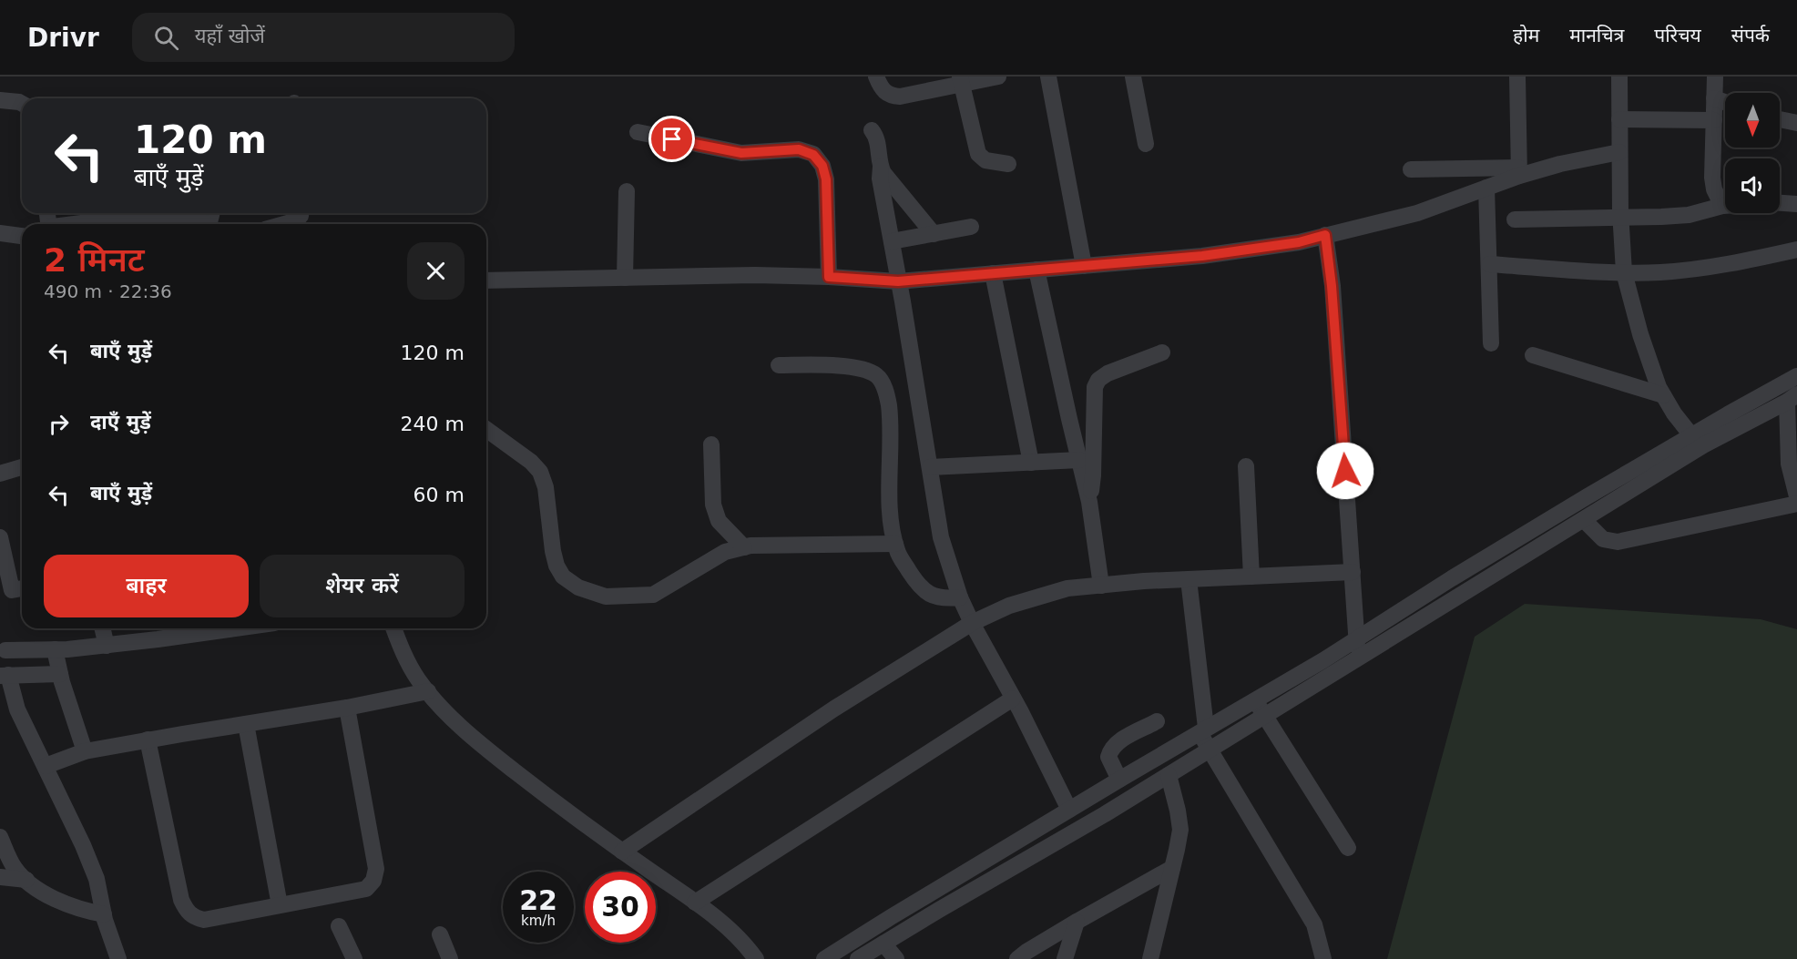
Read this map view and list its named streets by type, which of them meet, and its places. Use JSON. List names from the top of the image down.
{
  "north": "bottom",
  "page": {
    "header": "Drivr",
    "search": "यहाँ खोजें",
    "nav": [
      "होम",
      "मानचित्र",
      "परिचय",
      "संपर्क"
    ],
    "turn": ["120 m", "बाएँ मुड़ें"],
    "heading": ["2 मिनट", "490 m · 22:36"],
    "list": [
      {
        "name": "बाएँ मुड़ें",
        "value": "120 m"
      },
      {
        "name": "दाएँ मुड़ें",
        "value": "240 m"
      },
      {
        "name": "बाएँ मुड़ें",
        "value": "60 m"
      }
    ],
    "buttons": ["बाहर", "शेयर करें"],
    "speed": "22 km/h",
    "limit": "30"
  }
}
